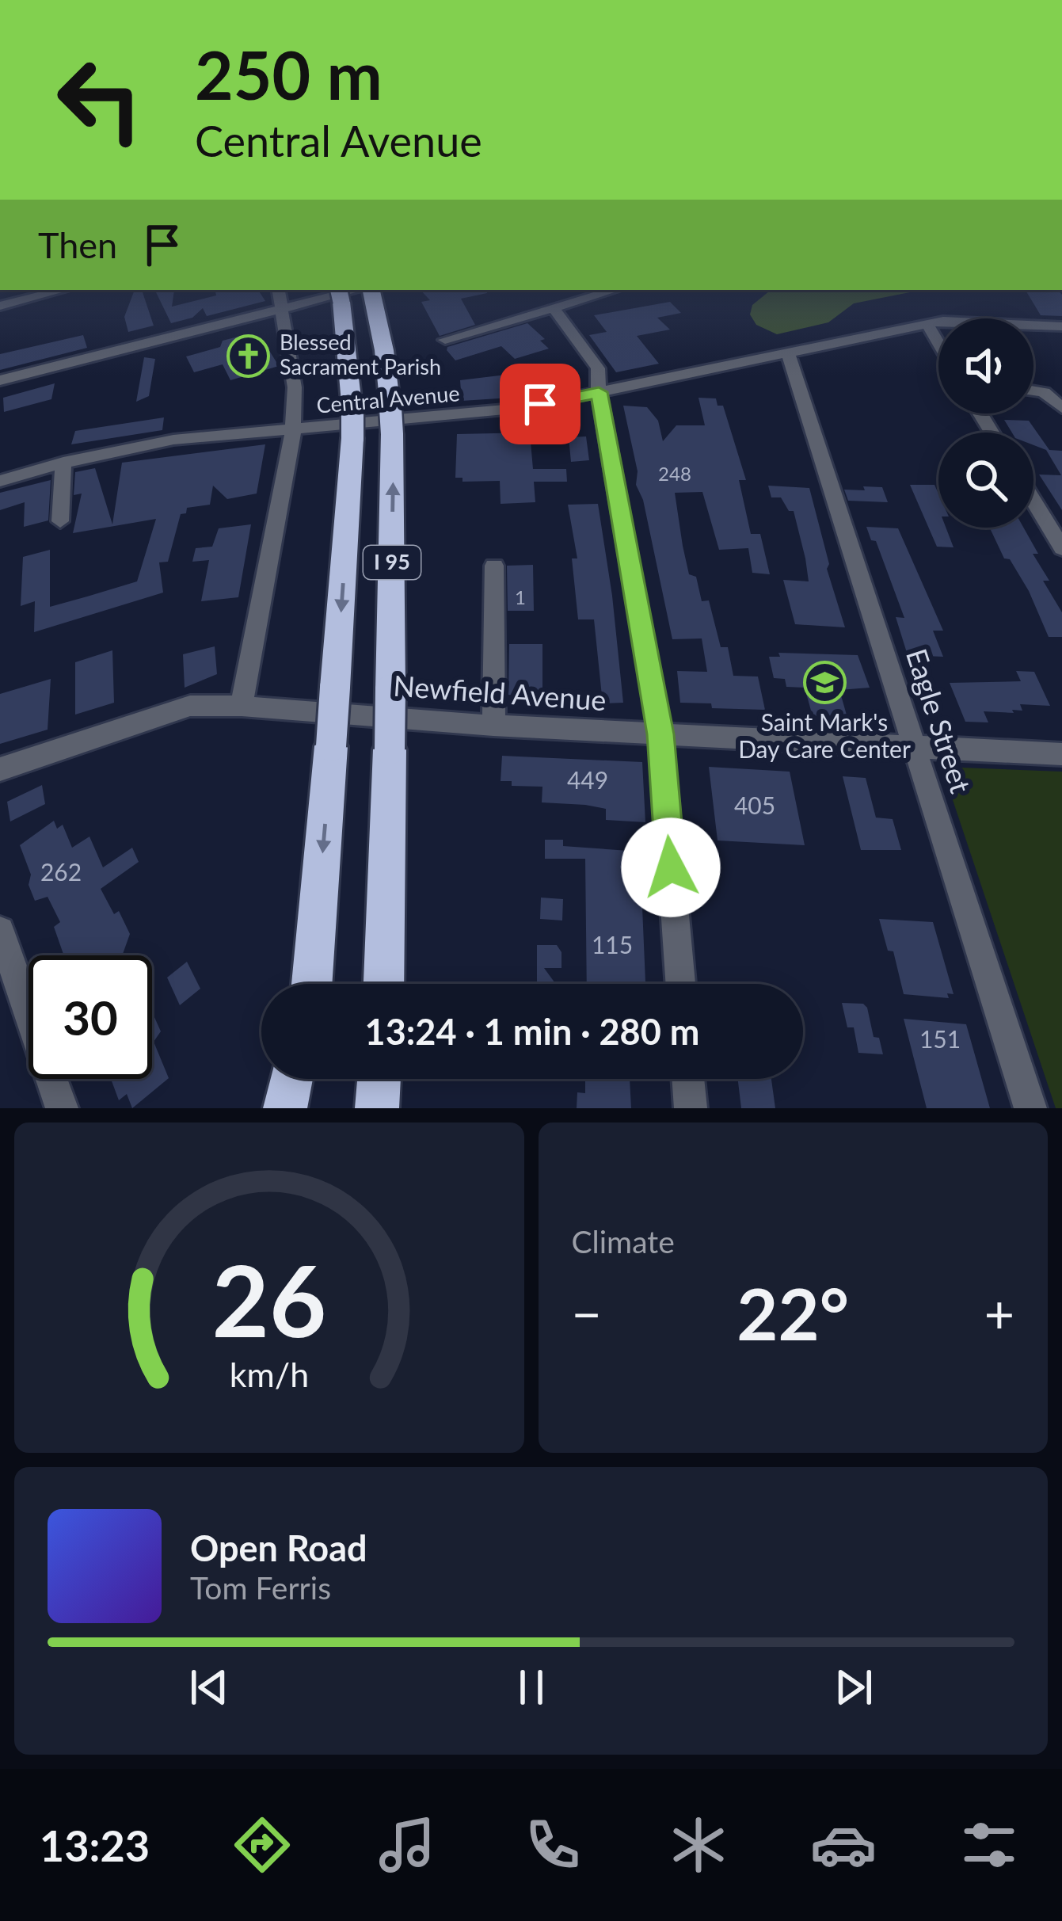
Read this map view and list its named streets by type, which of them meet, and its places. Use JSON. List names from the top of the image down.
{
  "streets": {
    "highway": ["I 95"],
    "street": ["Central Avenue", "Newfield Avenue", "Eagle Street"]
  },
  "crossings": [
    ["Central Avenue", "Eagle Street"],
    ["Newfield Avenue", "Eagle Street"]
  ],
  "places": {
    "church": ["Blessed Sacrament Parish"],
    "school or university": ["Saint Mark's Day Care Center"]
  },
  "house_numbers": [
    "248",
    "1",
    "449",
    "405",
    "262",
    "115",
    "151"
  ],
  "page": {
    "turn": ["250 m", "Central Avenue"],
    "then": "Then",
    "limit": "30",
    "trip": "13:24 · 1 min · 280 m",
    "tile": "Climate",
    "heat": ["−", "22°", "+"],
    "song": ["Open Road", "Tom Ferris"],
    "tabs": "13:23",
    "gauge": ["26", "km/h"]
  }
}
